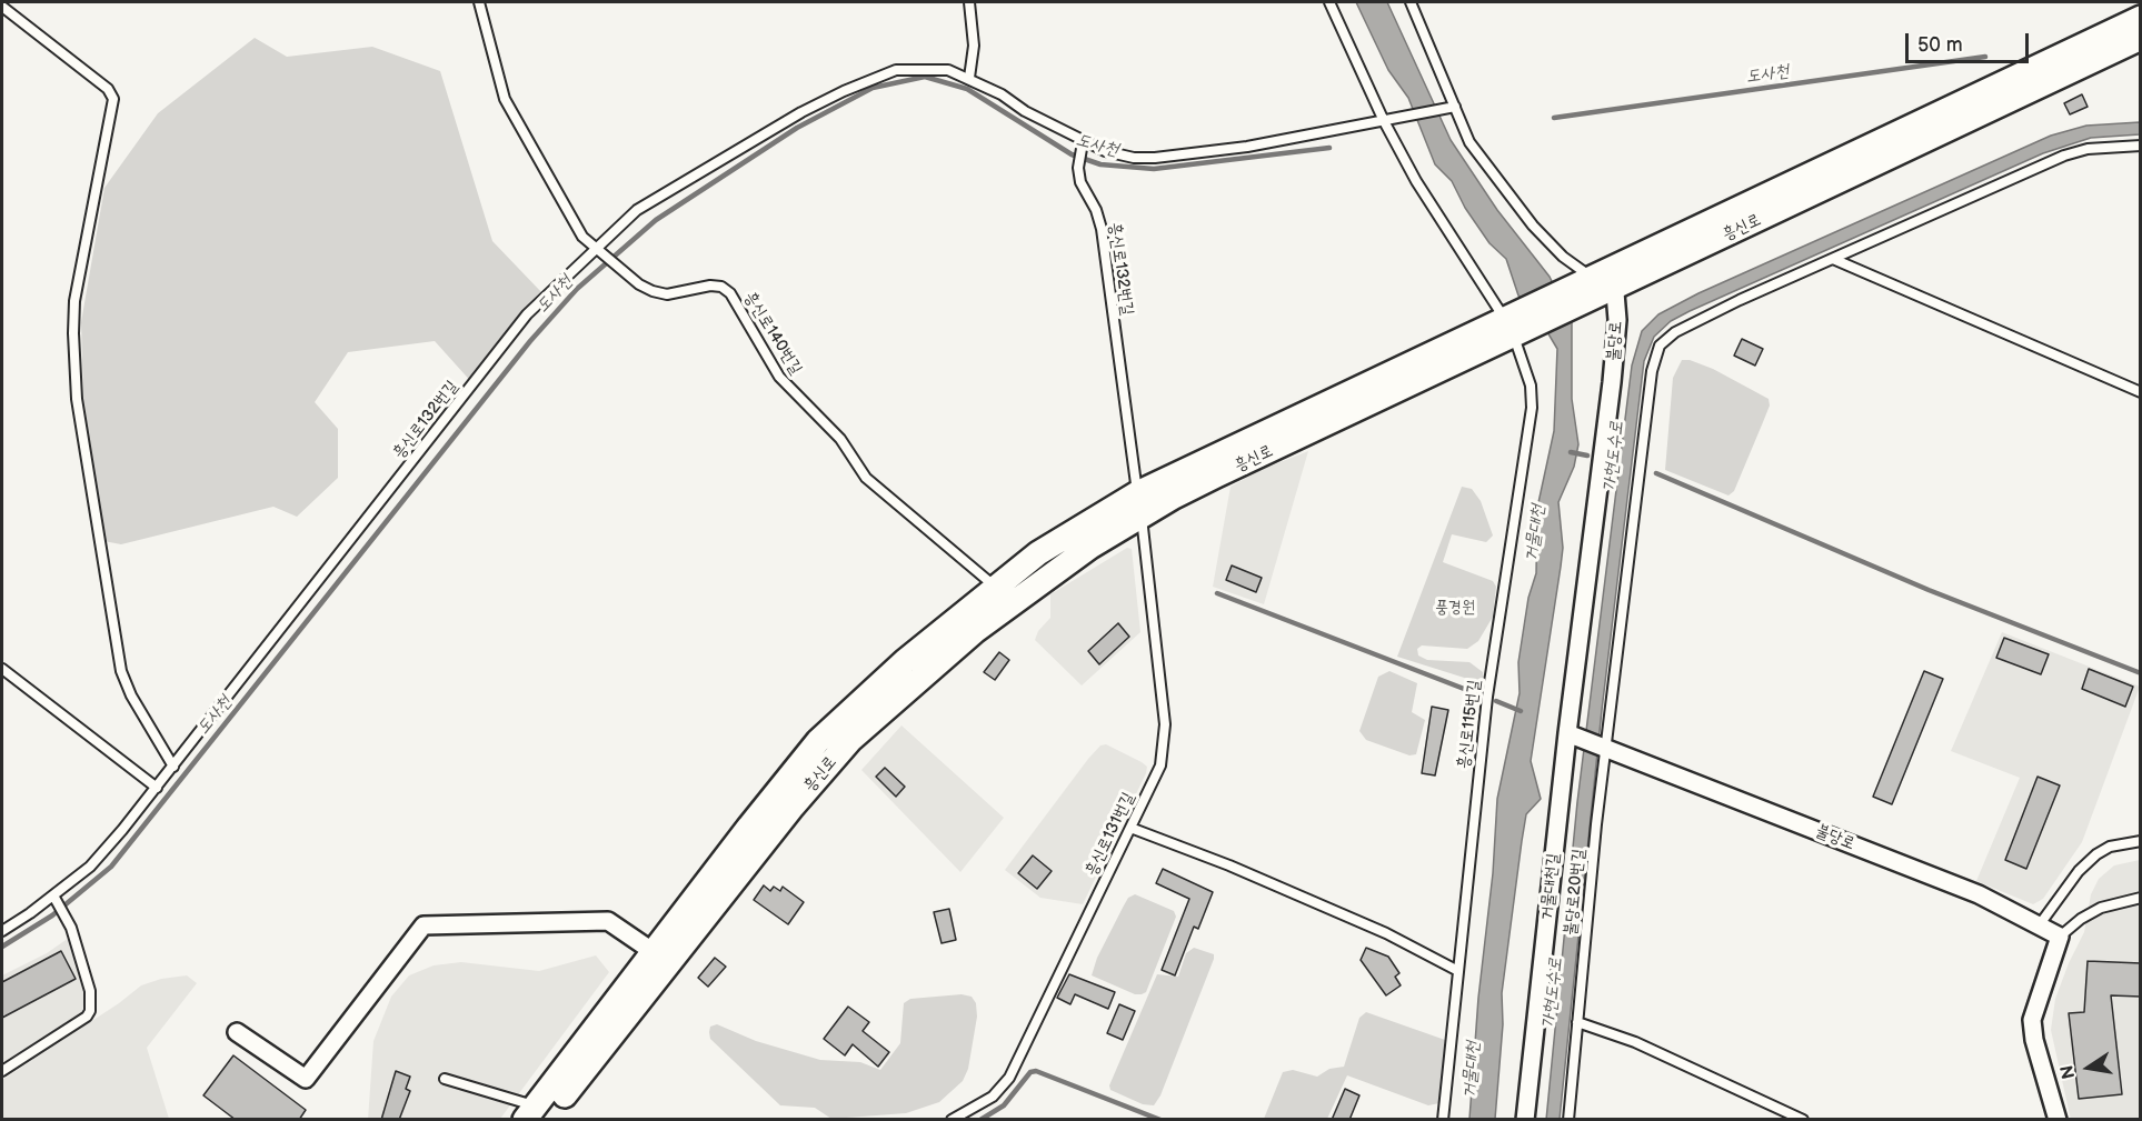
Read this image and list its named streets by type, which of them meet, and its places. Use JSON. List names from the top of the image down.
{
  "streets": {
    "main road": ["흥신로"],
    "street": ["불당로", "거물대천길"],
    "lane": [
      "흥신로132번길",
      "흥신로140번길",
      "흥신로115번길",
      "흥신로131번길",
      "불당로20번길"
    ]
  },
  "crossings": [
    ["흥신로", "흥신로132번길"],
    ["흥신로", "흥신로140번길"],
    ["흥신로", "불당로"],
    ["흥신로", "흥신로115번길"],
    ["흥신로", "흥신로131번길"],
    ["흥신로132번길", "흥신로140번길"],
    ["흥신로132번길", "흥신로131번길"],
    ["불당로", "거물대천길"],
    ["불당로", "불당로20번길"]
  ],
  "water": ["도사천", "가현도수로", "거물대천"],
  "parks": ["풍경원"],
  "scale_bar": "50 m",
  "north": "left"
}
